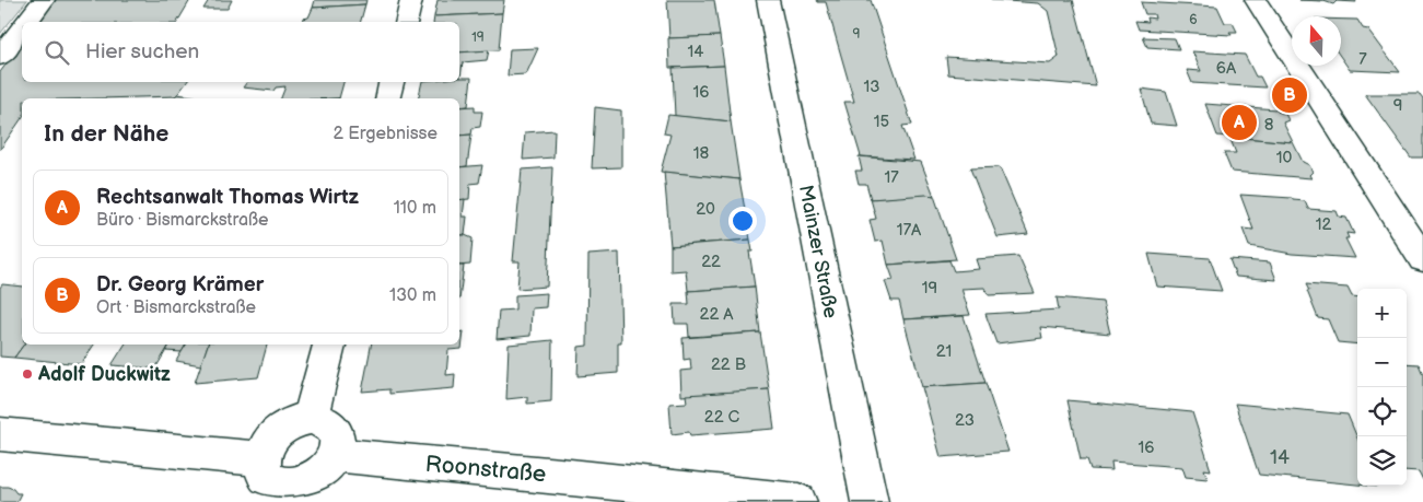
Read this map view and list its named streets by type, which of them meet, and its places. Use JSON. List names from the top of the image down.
{
  "streets": {
    "street": ["Mainzer Straße", "Roonstraße"]
  },
  "places": ["Adolf Duckwitz"],
  "house_numbers": [
    "6",
    "9",
    "19",
    "14",
    "7",
    "6A",
    "13",
    "16",
    "9",
    "15",
    "8",
    "18",
    "10",
    "17",
    "20",
    "12",
    "17A",
    "22",
    "19",
    "22 A",
    "21",
    "22 B",
    "22 C",
    "23",
    "16",
    "14"
  ],
  "north": "top",
  "page": {
    "search": "Hier suchen",
    "pins": ["B", "A"],
    "heading": ["In der Nähe", "2 Ergebnisse"],
    "list": [
      {
        "mark": "A",
        "name": "Rechtsanwalt Thomas Wirtz",
        "note": "Büro · Bismarckstraße",
        "value": "110 m"
      },
      {
        "mark": "B",
        "name": "Dr. Georg Krämer",
        "note": "Ort · Bismarckstraße",
        "value": "130 m"
      }
    ],
    "map_buttons": ["+", "−"]
  }
}
